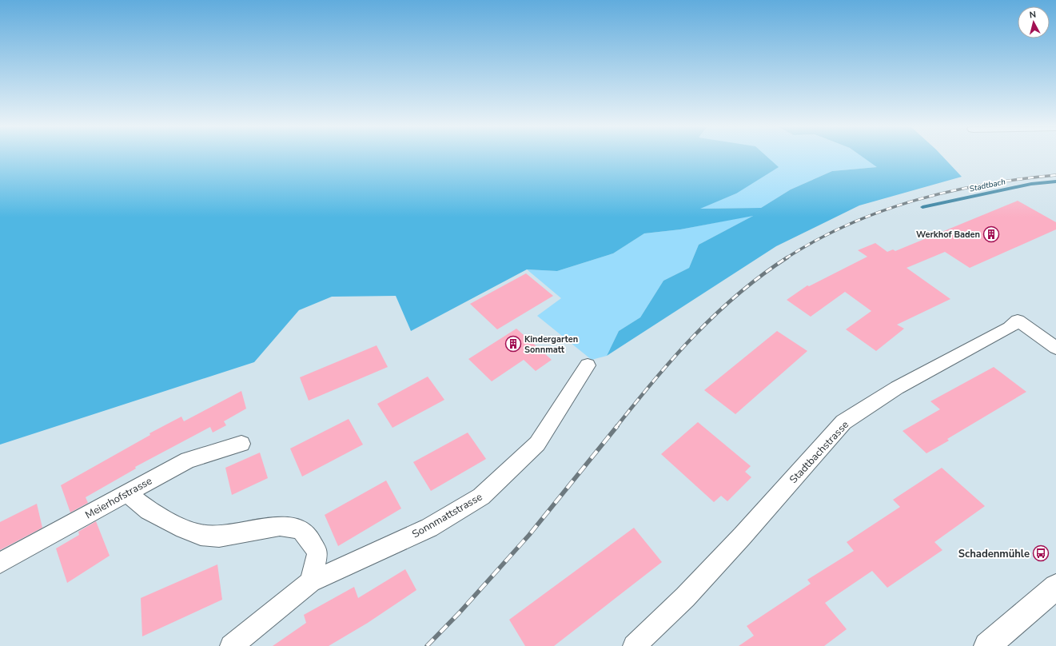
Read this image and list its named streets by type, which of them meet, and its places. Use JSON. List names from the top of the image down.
{
  "streets": {
    "street": ["Stadtbachstrasse", "Meierhofstrasse", "Sonnmattstrasse"]
  },
  "water": ["Stadtbach"],
  "places": {
    "building": ["Werkhof Baden", "Kindergarten Sonnmatt"],
    "bus stop": ["Schadenmühle"]
  },
  "north": "top"
}
